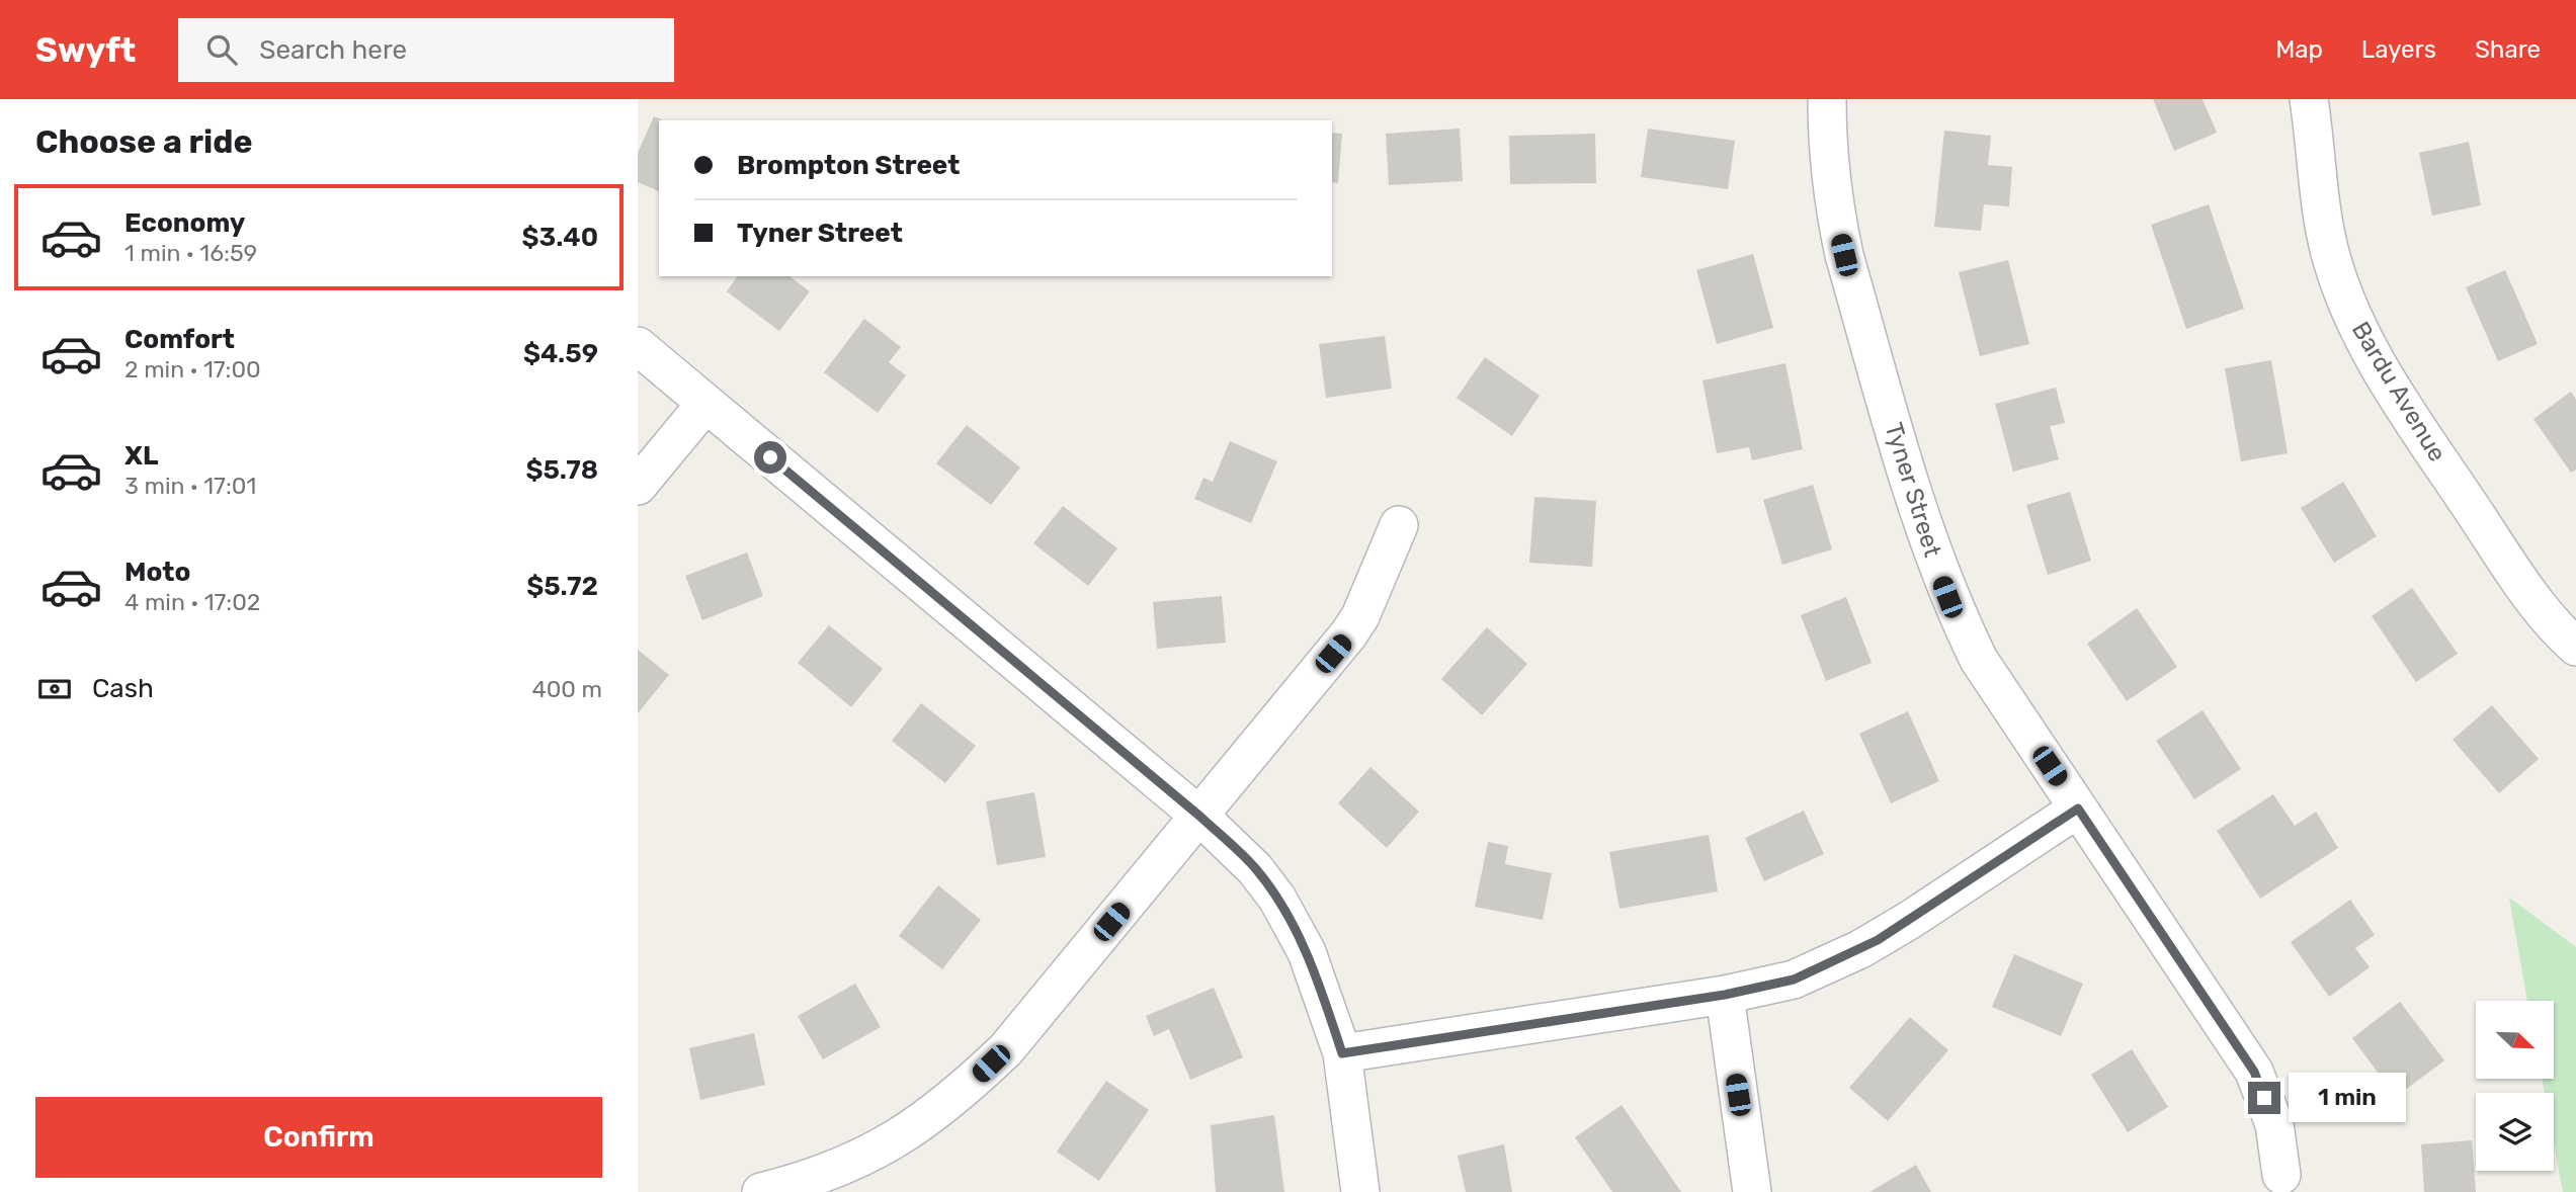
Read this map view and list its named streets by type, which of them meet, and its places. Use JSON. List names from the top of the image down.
{
  "streets": {
    "street": ["Bardu Avenue", "Tyner Street"]
  },
  "north": "bottom right",
  "page": {
    "header": "Swyft",
    "search": "Search here",
    "nav": ["Map", "Layers", "Share"],
    "heading": "Choose a ride",
    "banner": ["Brompton Street", "Tyner Street"],
    "list": [
      {
        "name": "Economy",
        "note": "1 min · 16:59",
        "value": "$3.40"
      },
      {
        "name": "Comfort",
        "note": "2 min · 17:00",
        "value": "$4.59"
      },
      {
        "name": "XL",
        "note": "3 min · 17:01",
        "value": "$5.78"
      },
      {
        "name": "Moto",
        "note": "4 min · 17:02",
        "value": "$5.72"
      }
    ],
    "pay": ["Cash", "400 m"],
    "bubble": "1 min",
    "buttons": "Confirm"
  }
}
